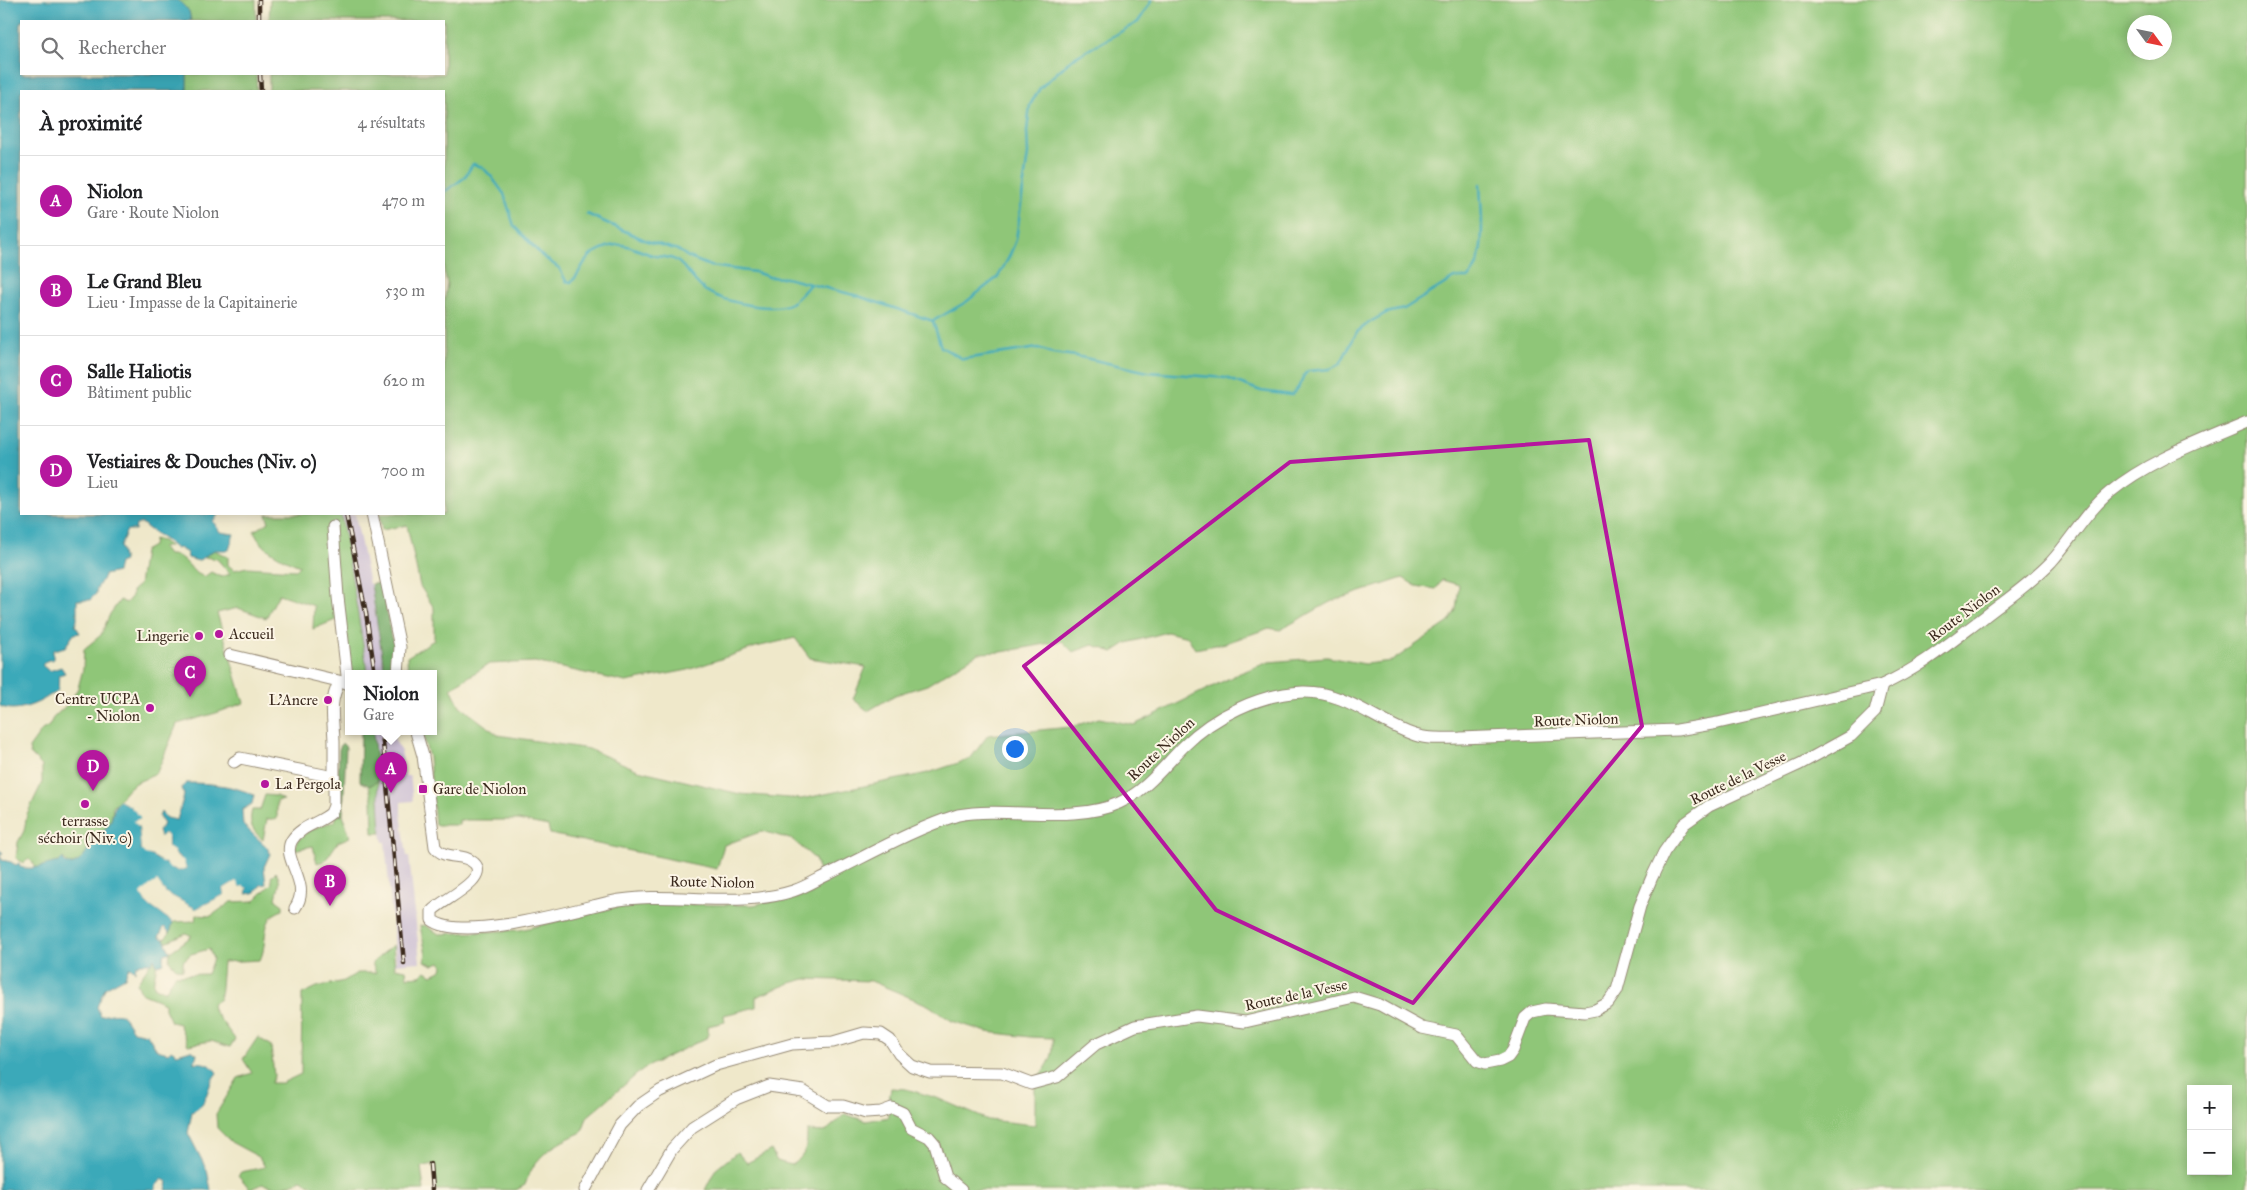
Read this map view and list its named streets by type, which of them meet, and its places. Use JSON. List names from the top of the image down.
{
  "streets": {
    "street": ["Route Niolon", "Route de la Vesse"]
  },
  "crossings": [
    ["Route Niolon", "Route de la Vesse"]
  ],
  "places": {
    "other": [
      "Accueil",
      "Lingerie",
      "L’Ancre",
      "Centre UCPA - Niolon",
      "La Pergola",
      "terrasse séchoir (Niv. 0)"
    ],
    "transit": ["Gare de Niolon"]
  },
  "north": "bottom right",
  "page": {
    "search": "Rechercher",
    "heading": ["À proximité", "4 résultats"],
    "list": [
      {
        "mark": "A",
        "name": "Niolon",
        "note": "Gare · Route Niolon",
        "value": "470 m"
      },
      {
        "mark": "B",
        "name": "Le Grand Bleu",
        "note": "Lieu · Impasse de la Capitainerie",
        "value": "530 m"
      },
      {
        "mark": "C",
        "name": "Salle Haliotis",
        "note": "Bâtiment public",
        "value": "620 m"
      },
      {
        "mark": "D",
        "name": "Vestiaires & Douches (Niv. 0)",
        "note": "Lieu",
        "value": "700 m"
      }
    ],
    "pins": [
      "C",
      "D",
      "A",
      "B"
    ],
    "popup": ["Niolon", "Gare"],
    "map_buttons": ["+", "−"]
  }
}
